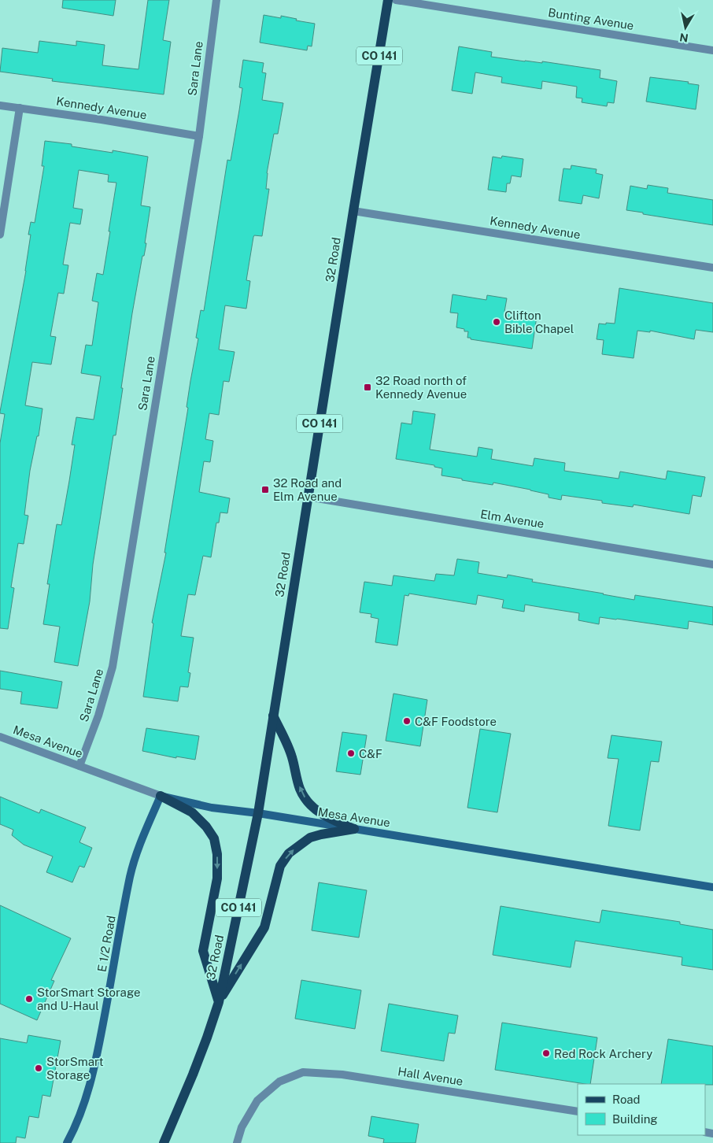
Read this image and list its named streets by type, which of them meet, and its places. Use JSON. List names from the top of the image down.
{
  "streets": {
    "main road": ["CO 141", "32 Road"],
    "street": [
      "Bunting Avenue",
      "Sara Lane",
      "Kennedy Avenue",
      "Elm Avenue",
      "Mesa Avenue",
      "E 1/2 Road",
      "Hall Avenue"
    ]
  },
  "crossings": [
    ["Sara Lane", "Kennedy Avenue"],
    ["Sara Lane", "Mesa Avenue"],
    ["Kennedy Avenue", "32 Road"],
    ["32 Road", "Elm Avenue"],
    ["32 Road", "Mesa Avenue"],
    ["Mesa Avenue", "E 1/2 Road"]
  ],
  "places": {
    "other": [
      "Clifton Bible Chapel",
      "C&F Foodstore",
      "C&F",
      "StorSmart Storage and U-Haul",
      "Red Rock Archery",
      "StorSmart Storage"
    ],
    "transit": ["32 Road north of Kennedy Avenue", "32 Road and Elm Avenue"]
  },
  "legend": ["Road", "Building"],
  "north": "bottom"
}
